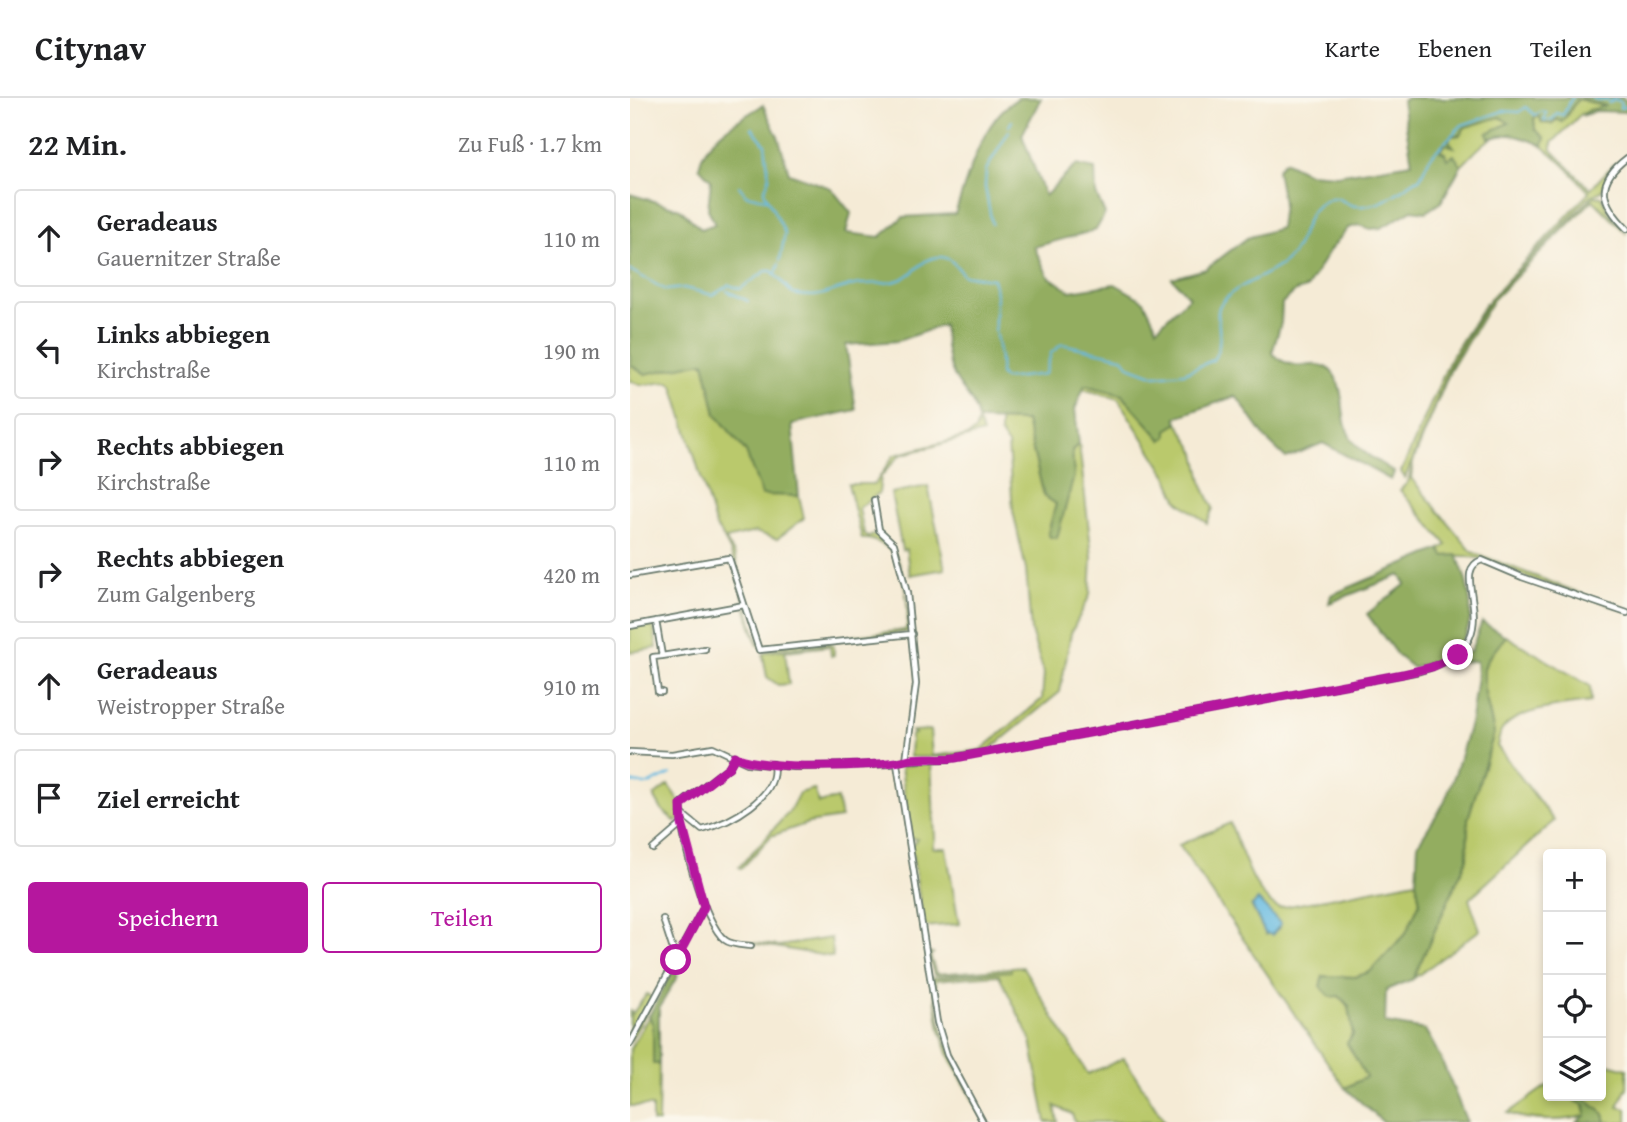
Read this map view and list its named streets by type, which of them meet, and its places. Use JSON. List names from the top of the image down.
{
  "page": {
    "header": "Citynav",
    "nav": ["Karte", "Ebenen", "Teilen"],
    "heading": ["22 Min.", "Zu Fuß · 1.7 km"],
    "list": [
      ["Geradeaus", "Gauernitzer Straße", "110 m"],
      ["Links abbiegen", "Kirchstraße", "190 m"],
      ["Rechts abbiegen", "Kirchstraße", "110 m"],
      ["Rechts abbiegen", "Zum Galgenberg", "420 m"],
      ["Geradeaus", "Weistropper Straße", "910 m"],
      "Ziel erreicht"
    ],
    "map_buttons": ["+", "−"],
    "buttons": ["Speichern", "Teilen"]
  }
}
